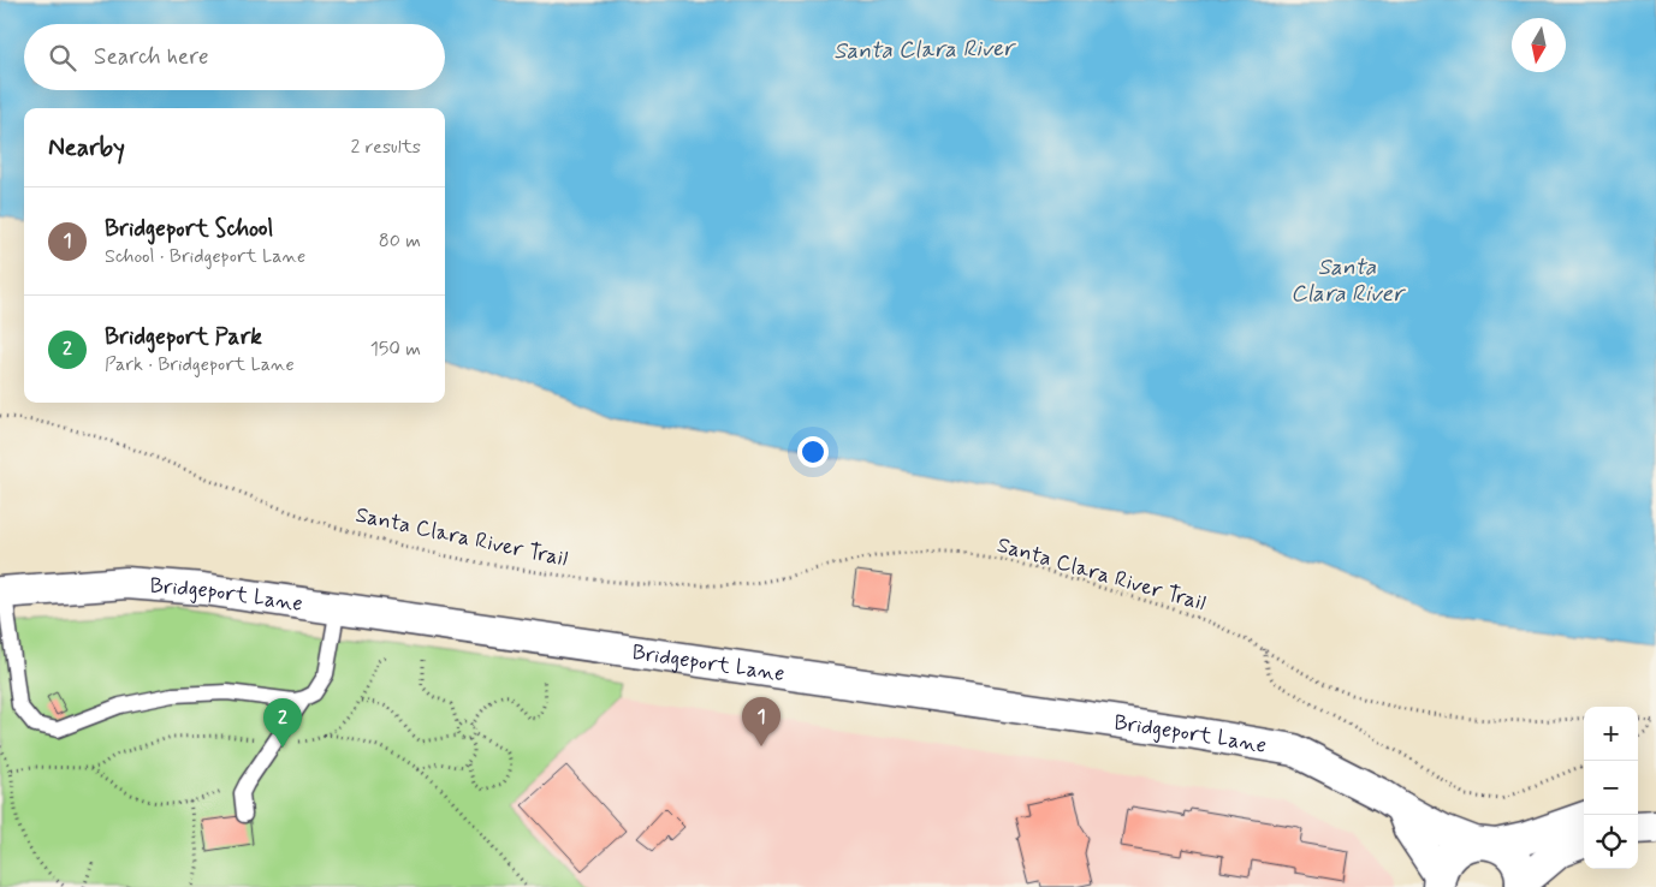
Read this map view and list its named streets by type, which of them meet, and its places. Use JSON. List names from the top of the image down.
{
  "streets": {
    "street": ["Bridgeport Lane"],
    "path": ["Santa Clara River Trail"]
  },
  "water": ["Santa Clara River"],
  "north": "bottom",
  "page": {
    "search": "Search here",
    "heading": ["Nearby", "2 results"],
    "list": [
      {
        "mark": "1",
        "name": "Bridgeport School",
        "note": "School · Bridgeport Lane",
        "value": "80 m"
      },
      {
        "mark": "2",
        "name": "Bridgeport Park",
        "note": "Park · Bridgeport Lane",
        "value": "150 m"
      }
    ],
    "pins": ["1", "2"],
    "map_buttons": ["+", "−"]
  }
}
